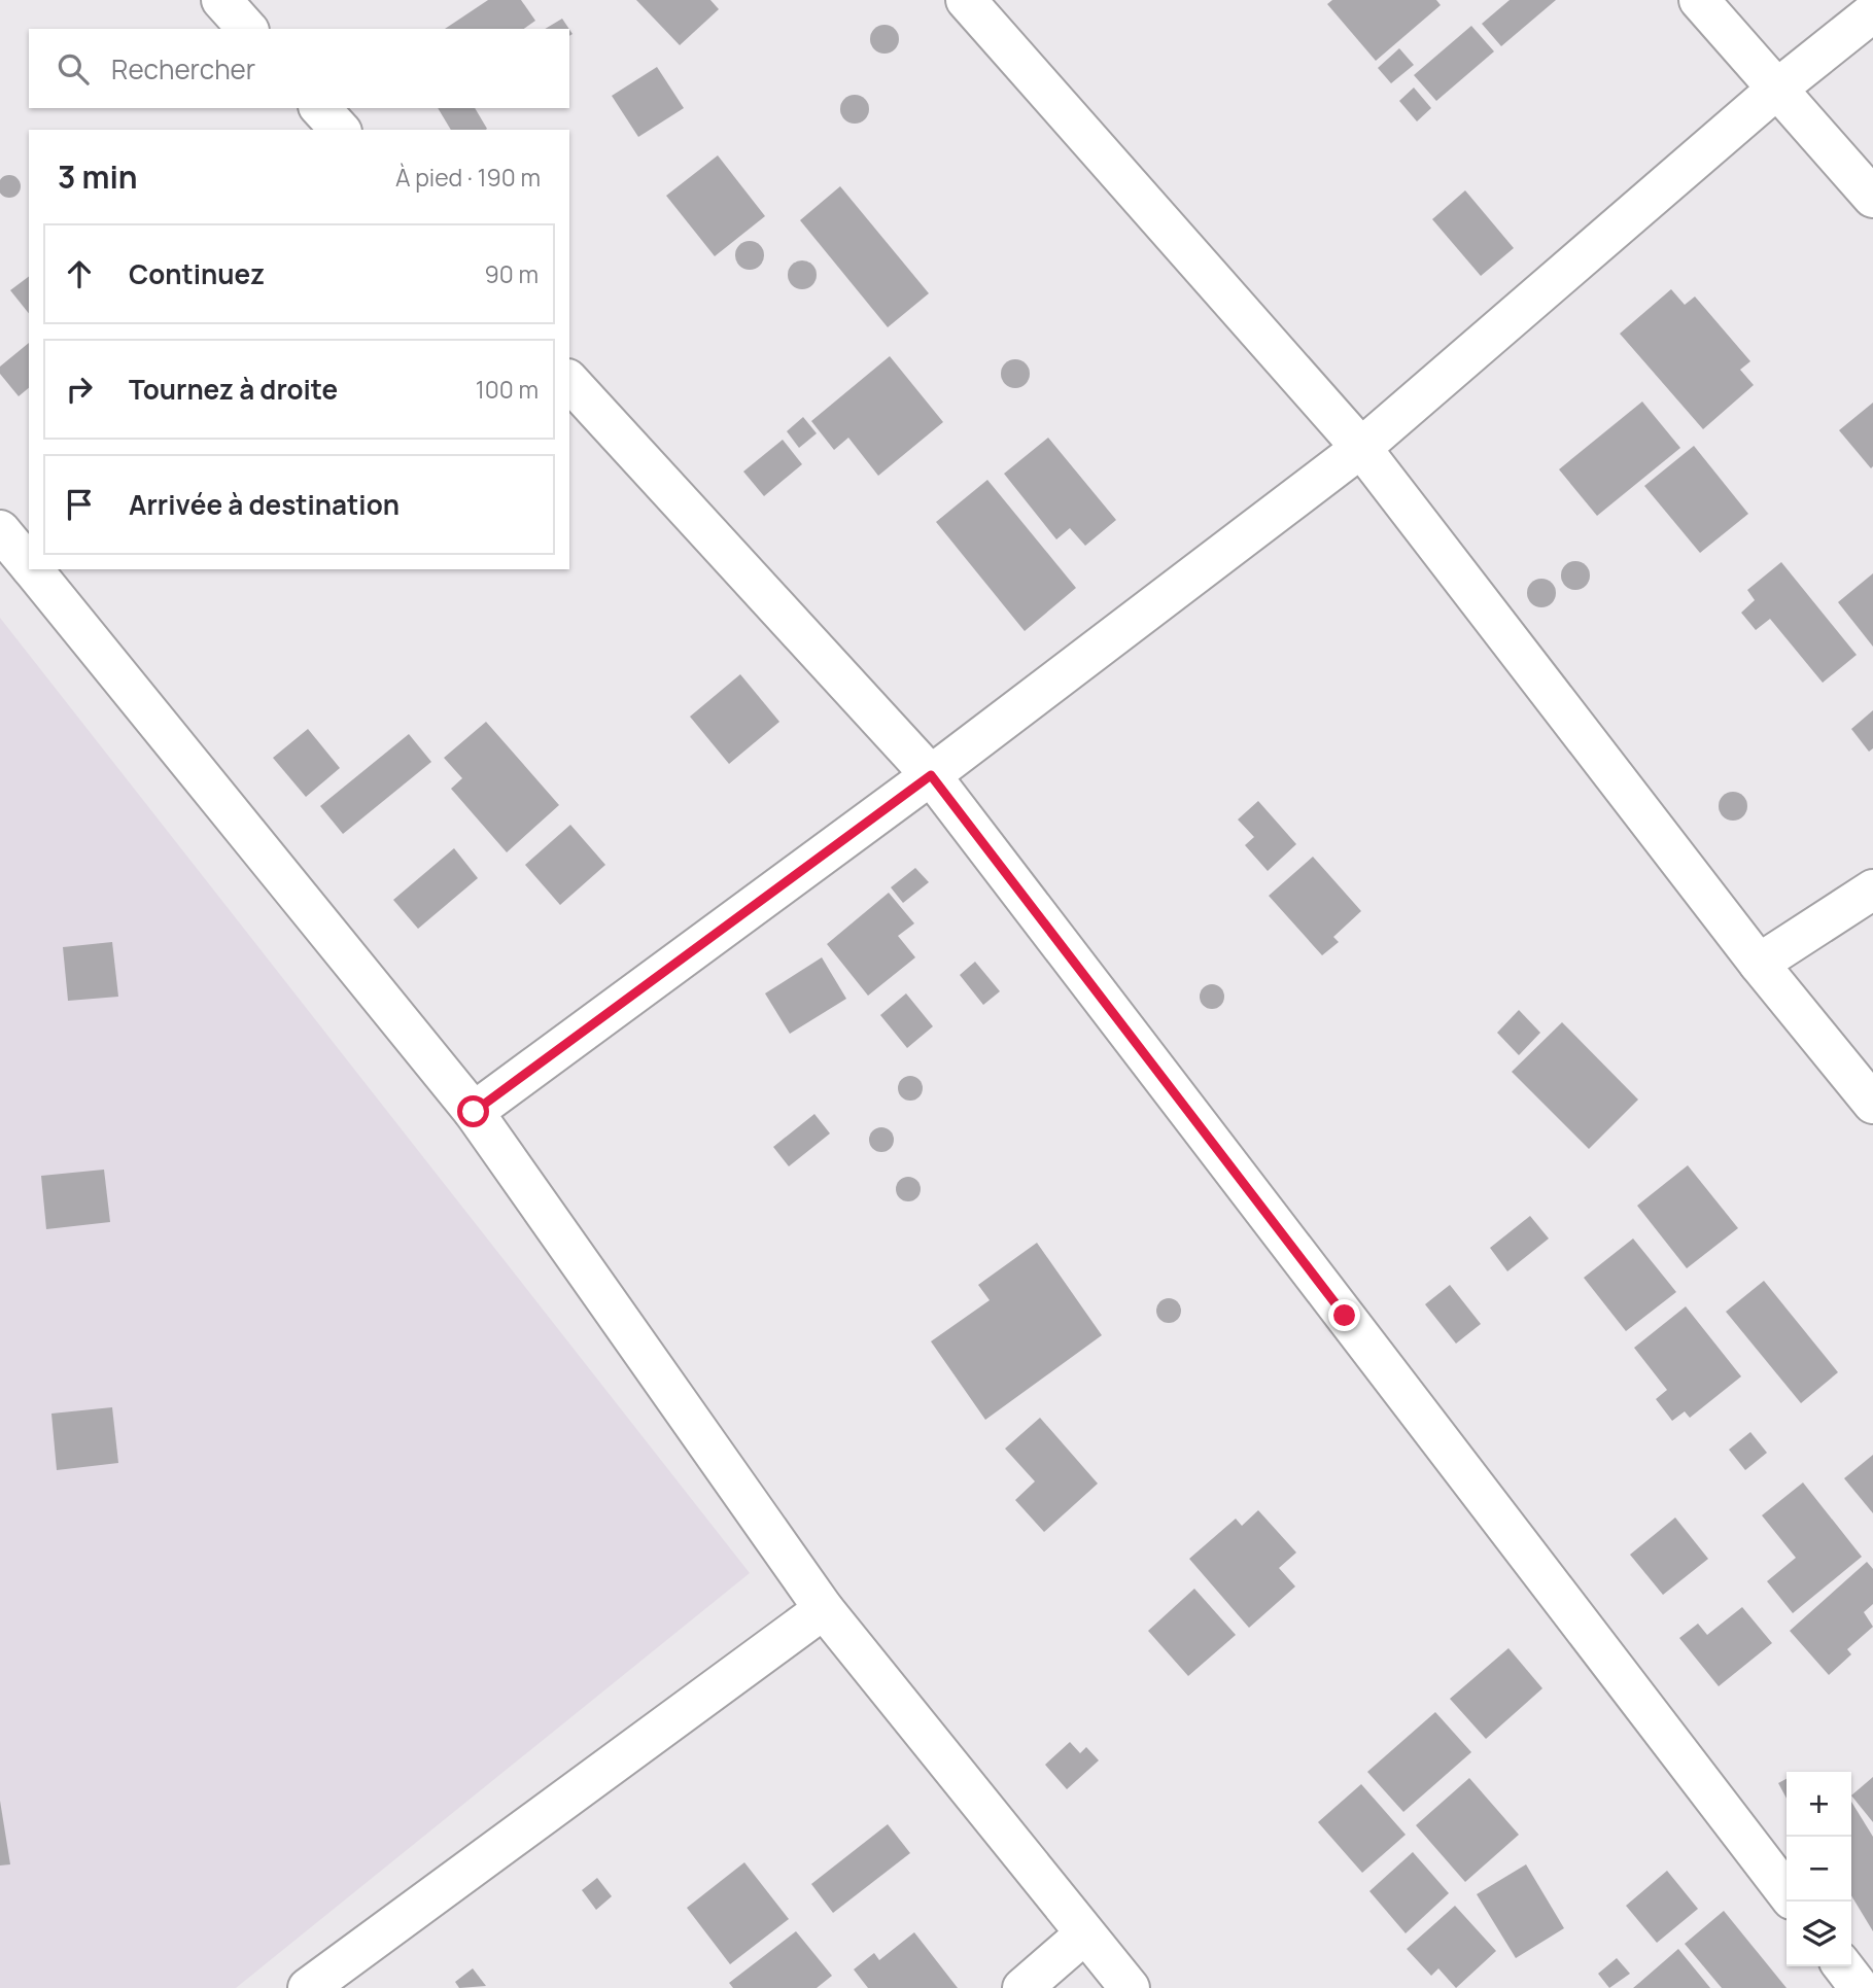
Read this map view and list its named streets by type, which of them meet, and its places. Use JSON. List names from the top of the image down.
{
  "page": {
    "search": "Rechercher",
    "heading": ["3 min", "À pied · 190 m"],
    "list": [
      ["Continuez", "90 m"],
      ["Tournez à droite", "100 m"],
      "Arrivée à destination"
    ],
    "map_buttons": ["+", "−"]
  }
}
